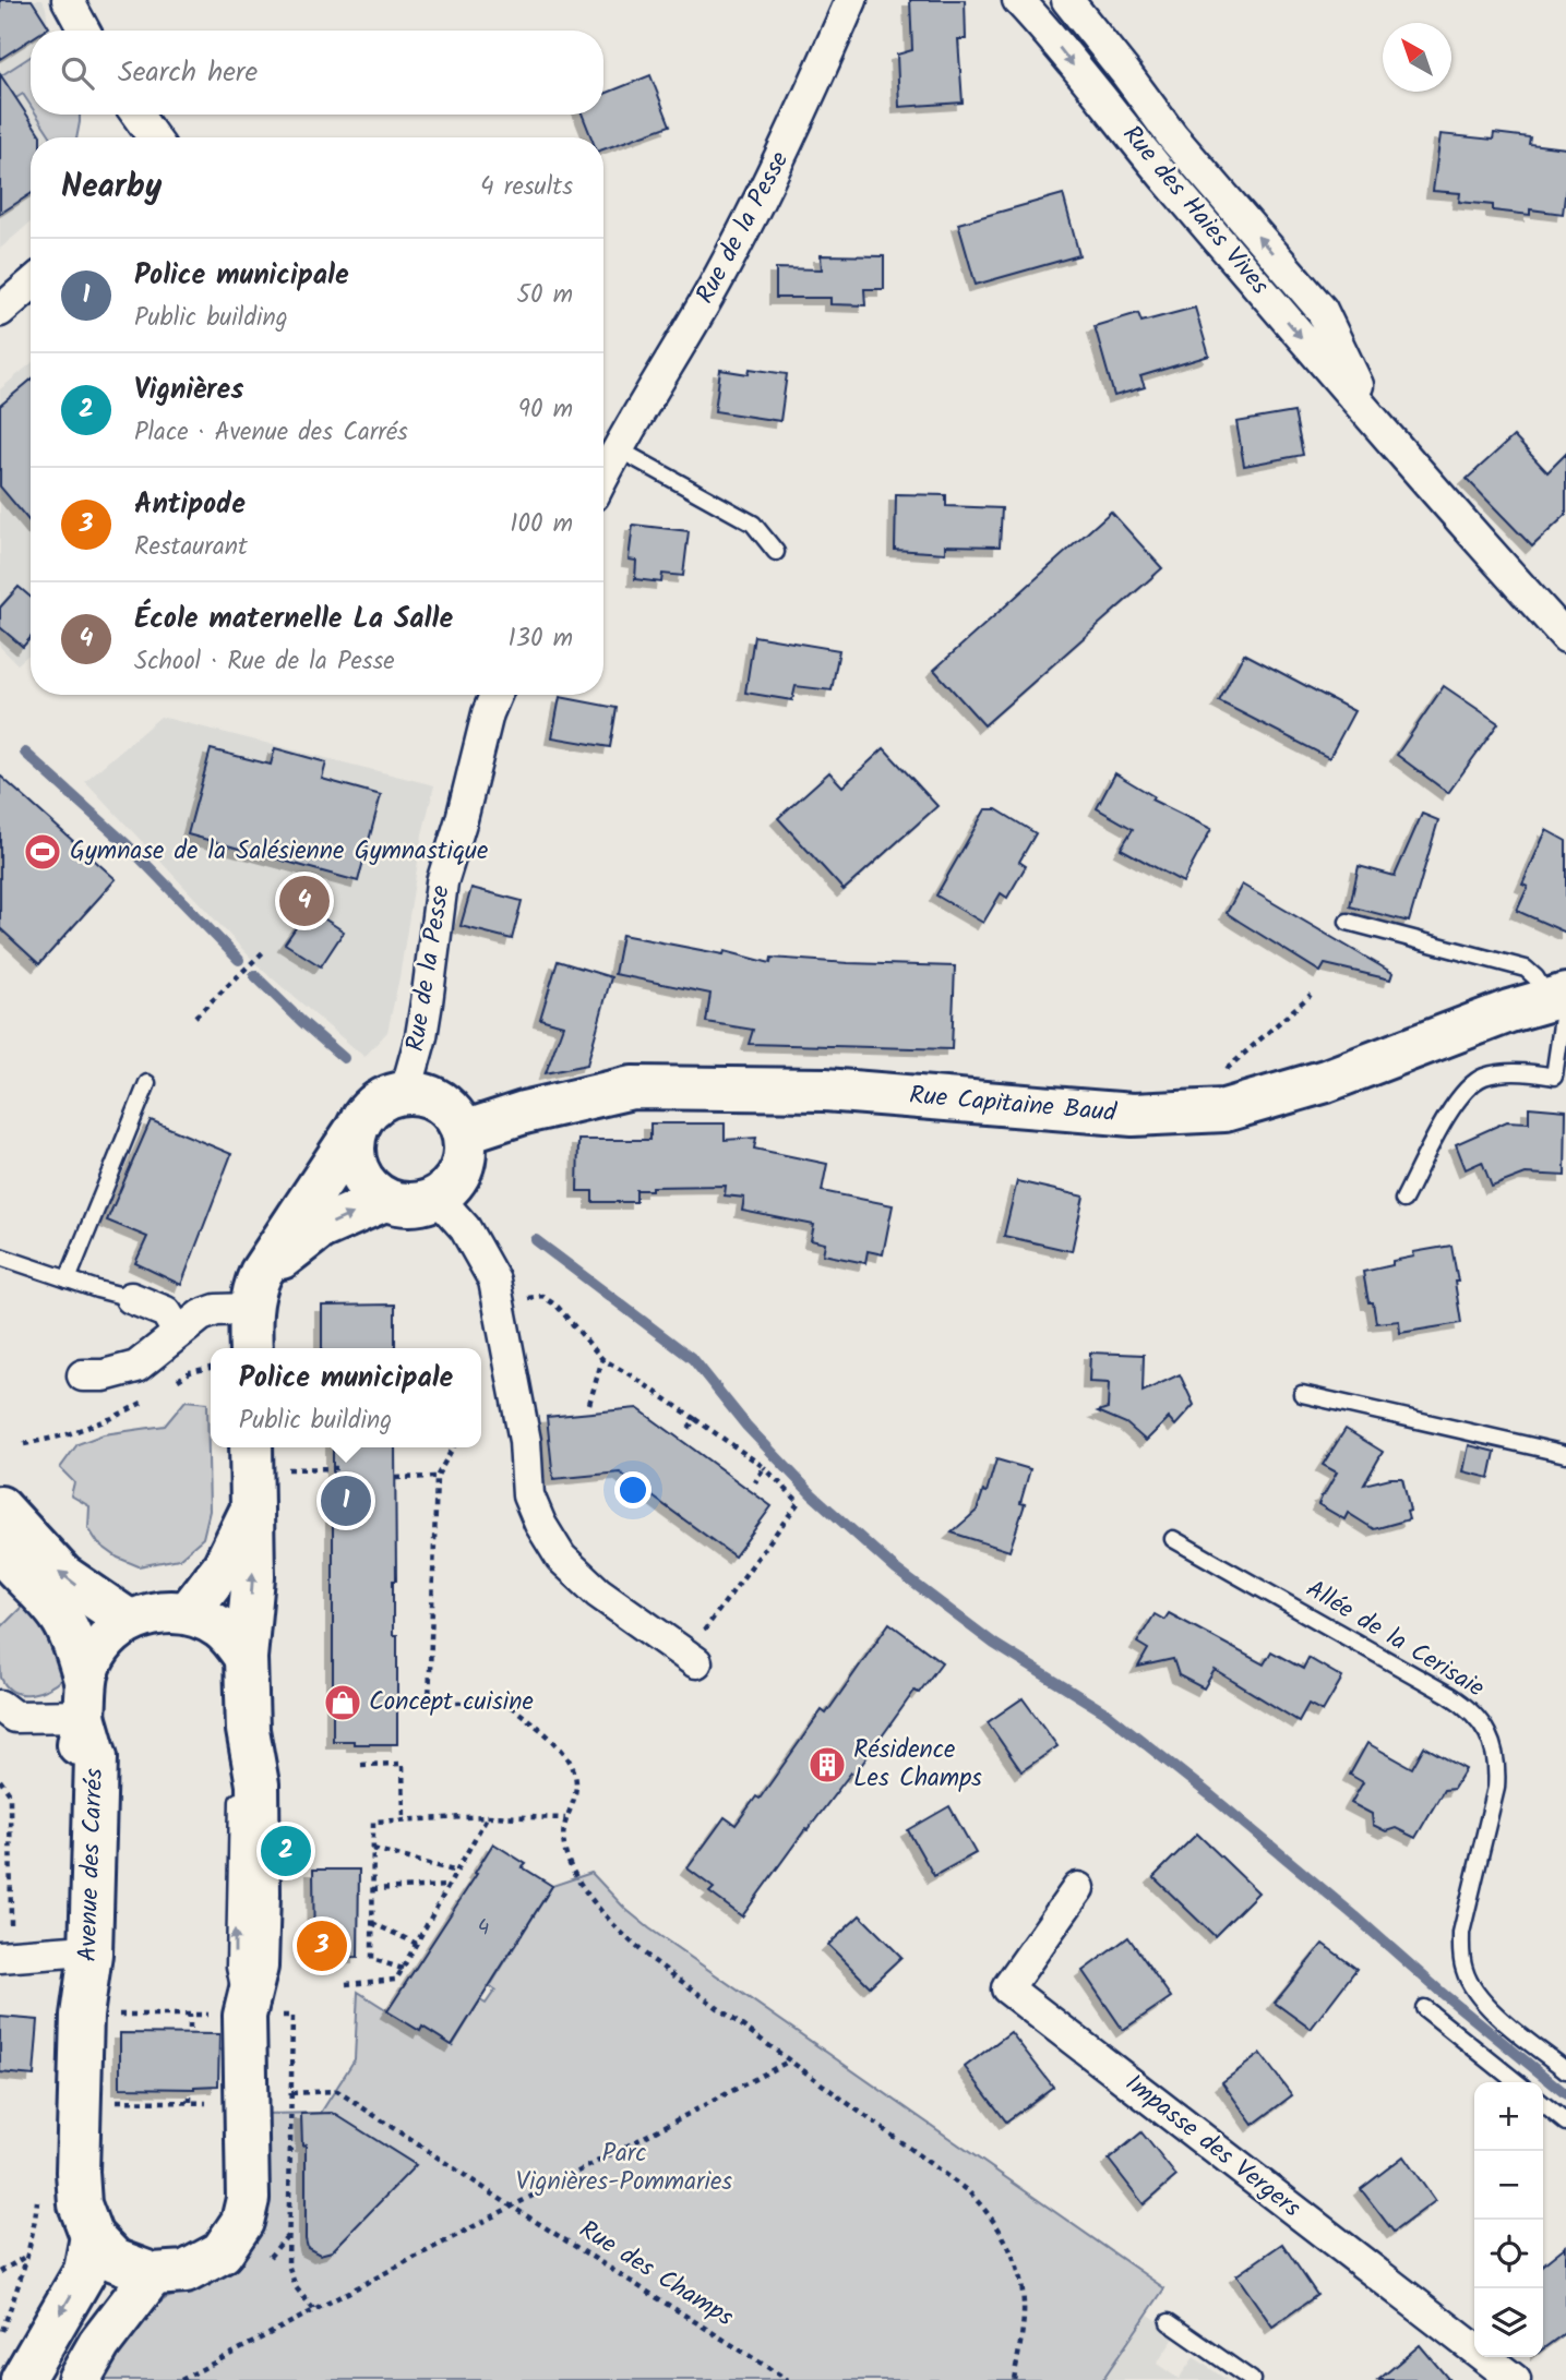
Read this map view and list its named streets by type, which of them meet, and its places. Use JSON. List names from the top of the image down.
{
  "streets": {
    "main road": ["Rue Capitaine Baud", "Avenue des Carrés"],
    "street": ["Rue des Haies Vives", "Rue de la Pesse", "Impasse des Vergers"],
    "lane": ["Allée de la Cerisaie"],
    "path": ["Rue des Champs"]
  },
  "crossings": [
    ["Rue de la Pesse", "Rue Capitaine Baud"]
  ],
  "parks": ["Parc Vignières-Pommaries"],
  "places": {
    "sports": ["Gymnase de la Salésienne Gymnastique"],
    "shop": ["Concept cuisine"],
    "building": ["Résidence Les Champs"]
  },
  "house_numbers": ["4"],
  "north": "top left",
  "page": {
    "search": "Search here",
    "heading": ["Nearby", "4 results"],
    "list": [
      {
        "mark": "1",
        "name": "Police municipale",
        "note": "Public building",
        "value": "50 m"
      },
      {
        "mark": "2",
        "name": "Vignières",
        "note": "Place · Avenue des Carrés",
        "value": "90 m"
      },
      {
        "mark": "3",
        "name": "Antipode",
        "note": "Restaurant",
        "value": "100 m"
      },
      {
        "mark": "4",
        "name": "École maternelle La Salle",
        "note": "School · Rue de la Pesse",
        "value": "130 m"
      }
    ],
    "pins": [
      "4",
      "1",
      "2",
      "3"
    ],
    "popup": ["Police municipale", "Public building"],
    "map_buttons": ["+", "−"]
  }
}
